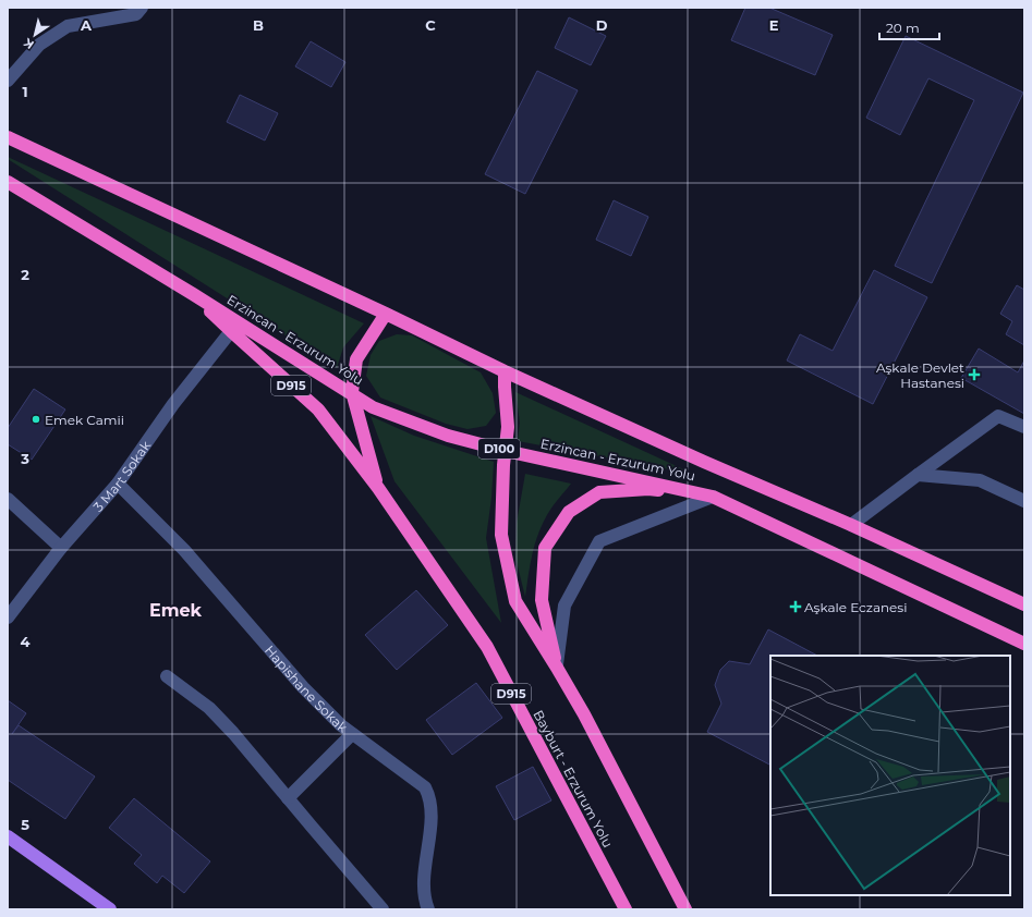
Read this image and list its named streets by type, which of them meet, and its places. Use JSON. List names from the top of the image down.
{
  "streets": {
    "highway": [
      "Erzincan - Erzurum Yolu",
      "D915",
      "D100",
      "Bayburt - Erzurum Yolu"
    ],
    "street": ["3 Mart Sokak", "Hapishane Sokak"]
  },
  "crossings": [
    ["Erzincan - Erzurum Yolu", "Bayburt - Erzurum Yolu"],
    ["3 Mart Sokak", "Hapishane Sokak"],
    ["3 Mart Sokak", "Bayburt - Erzurum Yolu"]
  ],
  "districts": ["Emek"],
  "places": {
    "health": ["Aşkale Devlet Hastanesi", "Aşkale Eczanesi"],
    "other": ["Emek Camii"]
  },
  "scale_bar": "20 m",
  "north": "bottom left",
  "grid": {
    "columns": [
      "A",
      "B",
      "C",
      "D",
      "E"
    ],
    "rows": [
      "1",
      "2",
      "3",
      "4",
      "5"
    ]
  }
}
